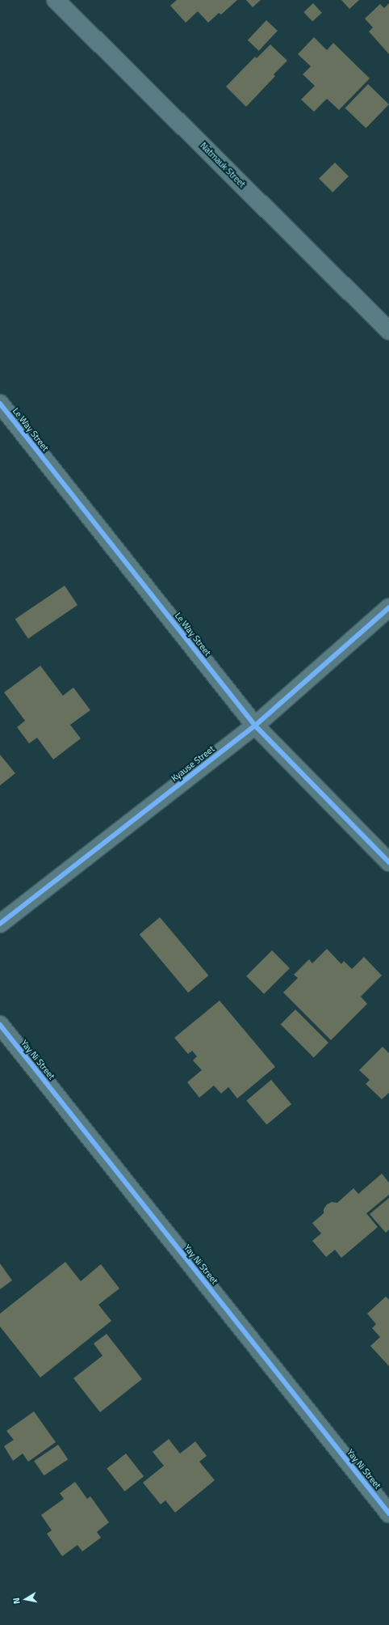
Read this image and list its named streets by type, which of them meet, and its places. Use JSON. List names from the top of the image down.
{
  "streets": {
    "street": [
      "Natmauk Street",
      "Le Way Street",
      "Kyause Street",
      "Yay Ni Street"
    ]
  },
  "crossings": [
    ["Le Way Street", "Kyause Street"]
  ],
  "north": "left"
}
